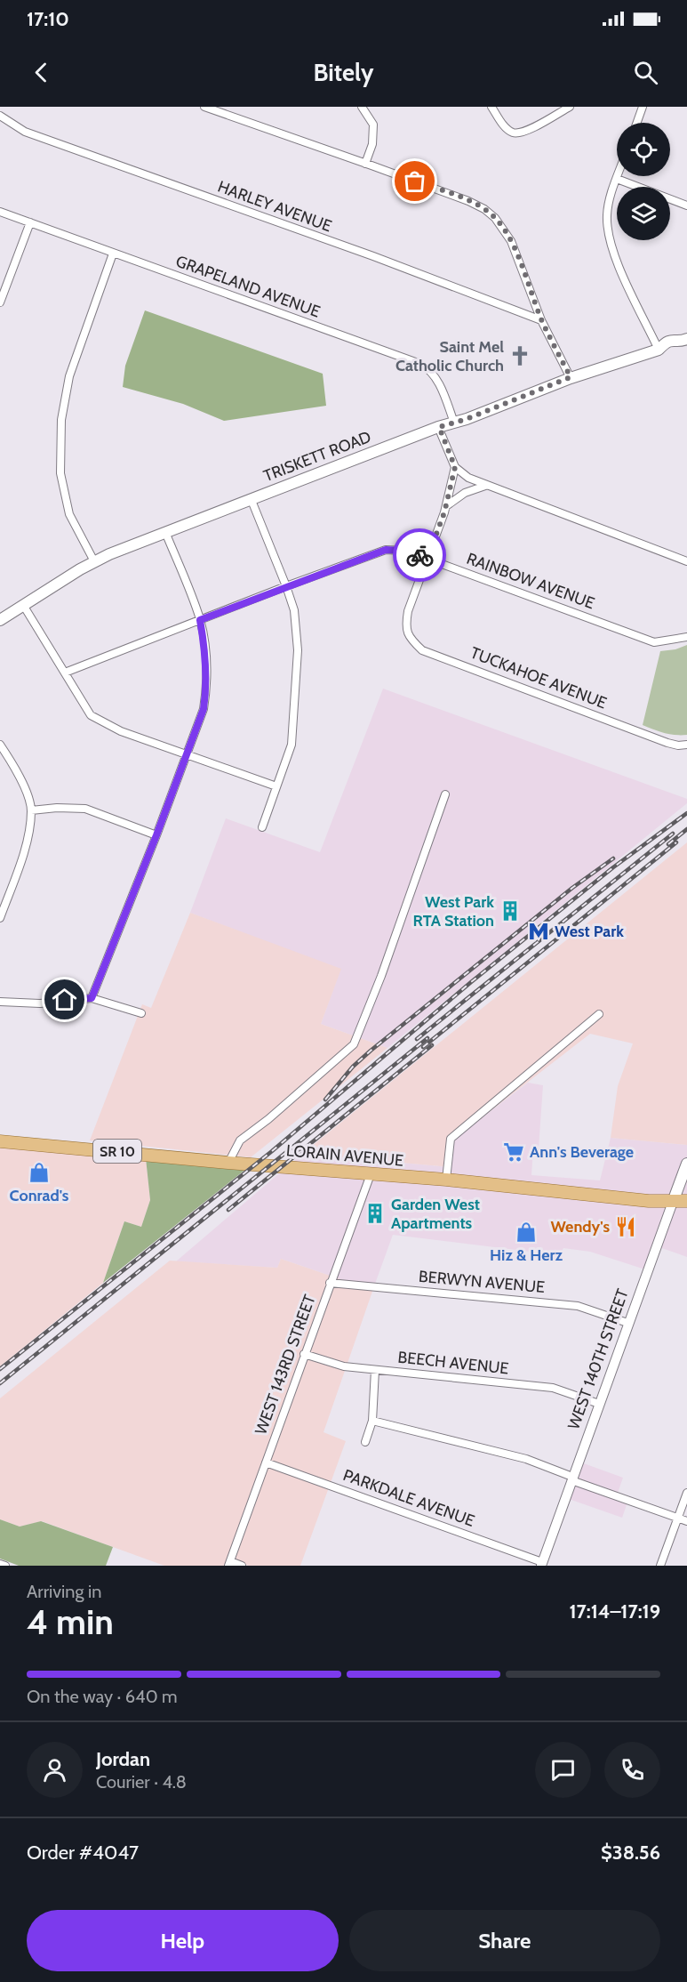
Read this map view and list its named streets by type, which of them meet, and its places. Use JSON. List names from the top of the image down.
{
  "streets": {
    "main road": [
      "TRISKETT ROAD",
      "SR 10",
      "LORAIN AVENUE",
      "WEST 140TH STREET"
    ],
    "street": [
      "HARLEY AVENUE",
      "GRAPELAND AVENUE",
      "RAINBOW AVENUE",
      "TUCKAHOE AVENUE",
      "BERWYN AVENUE",
      "BEECH AVENUE",
      "WEST 143RD STREET",
      "PARKDALE AVENUE"
    ]
  },
  "crossings": [
    ["GRAPELAND AVENUE", "TRISKETT ROAD"],
    ["RAINBOW AVENUE", "TUCKAHOE AVENUE"],
    ["LORAIN AVENUE", "WEST 140TH STREET"],
    ["LORAIN AVENUE", "WEST 143RD STREET"],
    ["BERWYN AVENUE", "WEST 140TH STREET"],
    ["BERWYN AVENUE", "WEST 143RD STREET"],
    ["WEST 140TH STREET", "BEECH AVENUE"],
    ["WEST 140TH STREET", "PARKDALE AVENUE"],
    ["BEECH AVENUE", "WEST 143RD STREET"],
    ["WEST 143RD STREET", "PARKDALE AVENUE"]
  ],
  "places": {
    "church": ["Saint Mel Catholic Church"],
    "building": ["West Park RTA Station", "Garden West Apartments"],
    "metro station": ["West Park"],
    "supermarket": ["Ann's Beverage"],
    "shop": ["Conrad's", "Hiz & Herz"],
    "restaurant": ["Wendy's"]
  },
  "page": {
    "status": "17:10",
    "header": "Bitely",
    "heading": ["4 min", "Arriving in", "17:14–17:19"],
    "panel": [
      "Jordan",
      "Courier · 4.8",
      "Order #4047",
      "$38.56"
    ],
    "bar": "On the way · 640 m",
    "buttons": ["Help", "Share"]
  }
}
